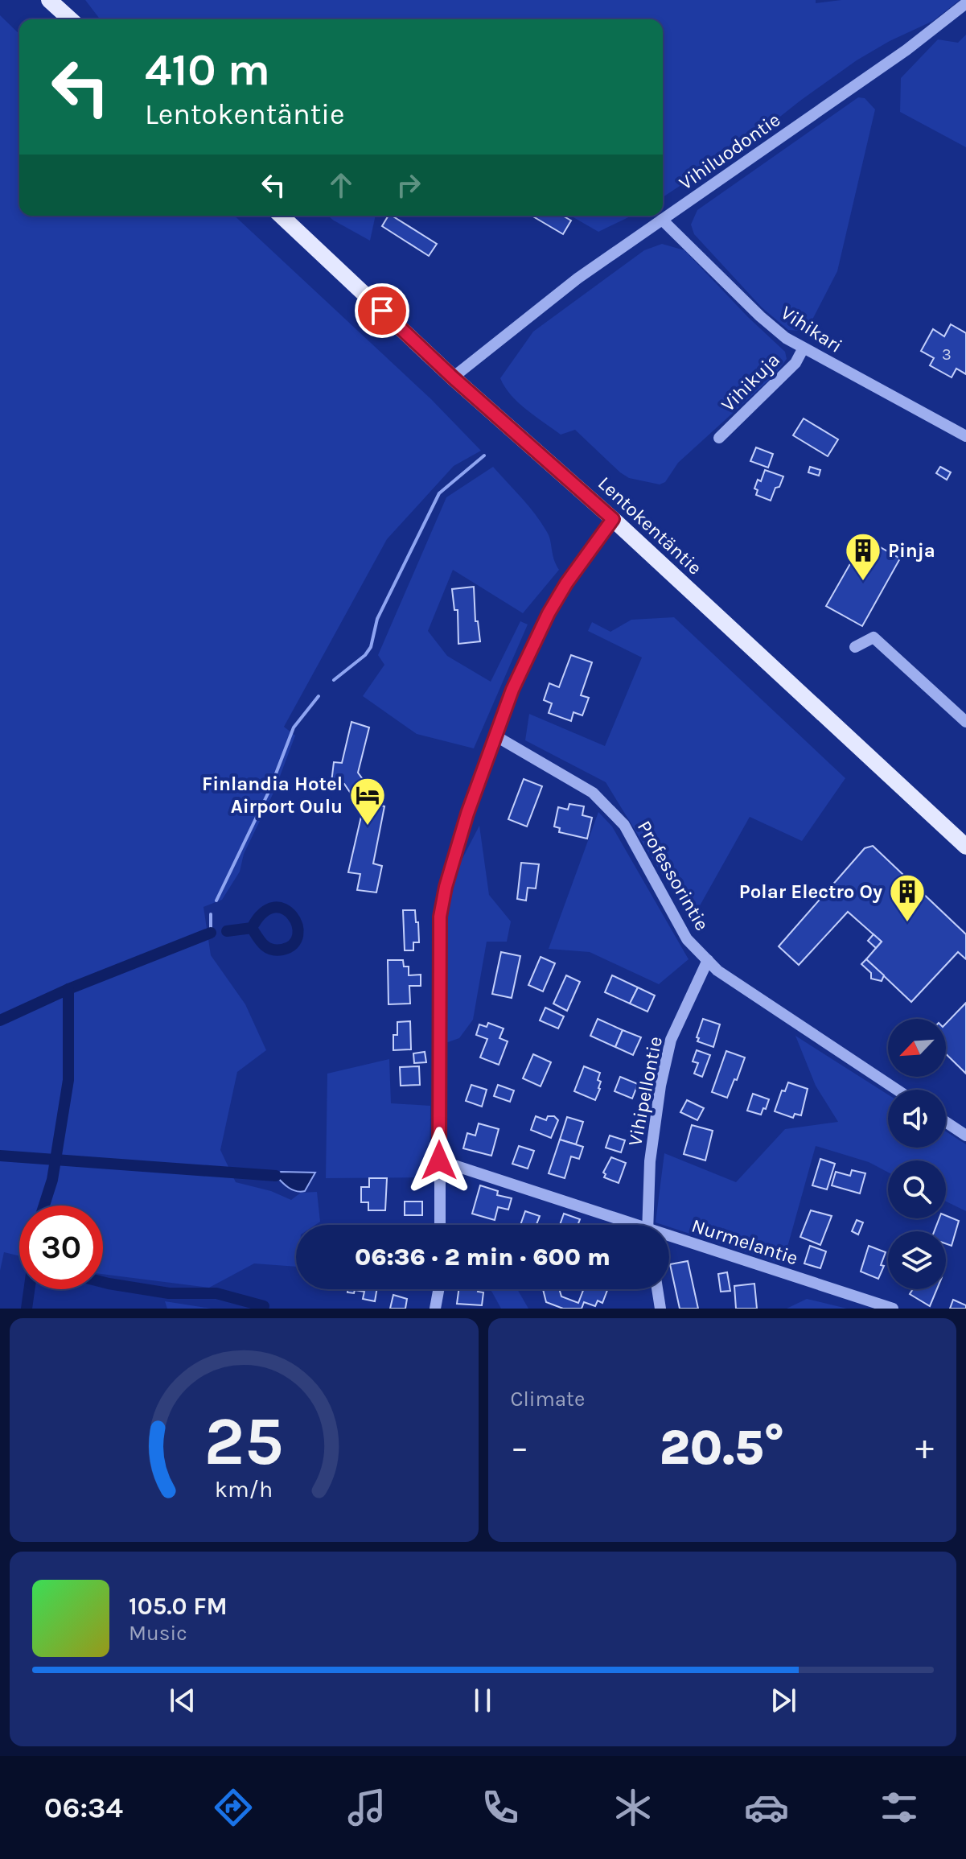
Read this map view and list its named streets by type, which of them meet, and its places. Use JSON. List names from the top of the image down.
{
  "streets": {
    "main road": ["Lentokentäntie"],
    "street": [
      "Vihiluodontie",
      "Vihikari",
      "Vihikuja",
      "Professorintie",
      "Vihipellontie",
      "Nurmelantie"
    ]
  },
  "crossings": [
    ["Vihiluodontie", "Vihikari"],
    ["Vihiluodontie", "Lentokentäntie"],
    ["Vihikari", "Vihikuja"],
    ["Professorintie", "Vihipellontie"]
  ],
  "places": {
    "building": ["Pinja", "Polar Electro Oy"],
    "hotel": ["Finlandia Hotel Airport Oulu"]
  },
  "house_numbers": ["3"],
  "north": "bottom left",
  "page": {
    "turn": ["410 m", "Lentokentäntie"],
    "limit": "30",
    "trip": "06:36 · 2 min · 600 m",
    "tile": "Climate",
    "heat": ["−", "20.5°", "+"],
    "song": ["105.0 FM", "Music"],
    "tabs": "06:34",
    "gauge": ["25", "km/h"]
  }
}
